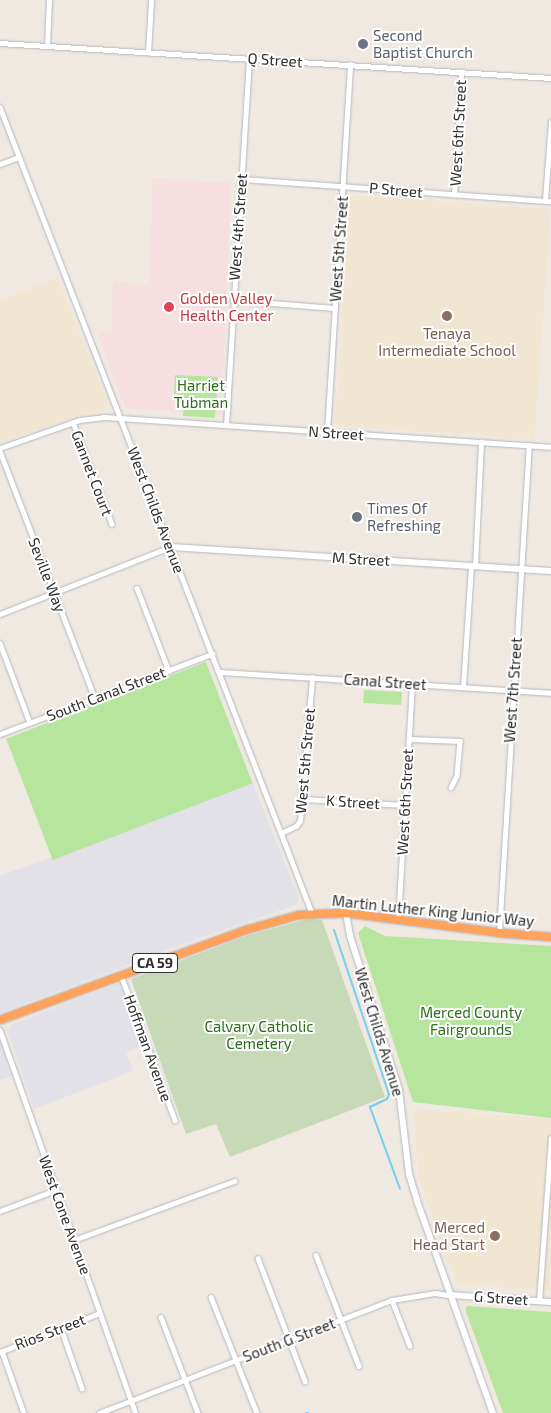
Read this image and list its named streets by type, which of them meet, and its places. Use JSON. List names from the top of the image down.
{
  "streets": {
    "highway": ["Martin Luther King Junior Way", "CA 59"],
    "main road": ["West Childs Avenue", "M Street", "G Street"],
    "street": [
      "Q Street",
      "West 6th Street",
      "P Street",
      "West 4th Street",
      "West 5th Street",
      "N Street",
      "Gannet Court",
      "Seville Way",
      "Canal Street",
      "West 7th Street",
      "South Canal Street",
      "K Street",
      "Hoffman Avenue",
      "West Cone Avenue",
      "Rios Street",
      "South G Street"
    ]
  },
  "crossings": [
    ["Q Street", "West 6th Street"],
    ["Q Street", "West 4th Street"],
    ["Q Street", "West 5th Street"],
    ["West 6th Street", "P Street"],
    ["West 6th Street", "Canal Street"],
    ["West 6th Street", "K Street"],
    ["West 6th Street", "Martin Luther King Junior Way"],
    ["P Street", "West 4th Street"],
    ["P Street", "West 5th Street"],
    ["West 4th Street", "N Street"],
    ["West 5th Street", "N Street"],
    ["West 5th Street", "West Childs Avenue"],
    ["West 5th Street", "Canal Street"],
    ["West 5th Street", "K Street"],
    ["N Street", "Gannet Court"],
    ["N Street", "West Childs Avenue"],
    ["N Street", "Seville Way"],
    ["N Street", "West 7th Street"],
    ["West Childs Avenue", "M Street"],
    ["West Childs Avenue", "Canal Street"],
    ["West Childs Avenue", "South Canal Street"],
    ["West Childs Avenue", "Martin Luther King Junior Way"],
    ["West Childs Avenue", "CA 59"],
    ["West Childs Avenue", "G Street"],
    ["West Childs Avenue", "South G Street"],
    ["M Street", "West 7th Street"],
    ["Seville Way", "South Canal Street"],
    ["Canal Street", "West 7th Street"],
    ["West 7th Street", "Martin Luther King Junior Way"],
    ["Martin Luther King Junior Way", "CA 59"],
    ["CA 59", "Hoffman Avenue"],
    ["West Cone Avenue", "Rios Street"],
    ["West Cone Avenue", "South G Street"],
    ["G Street", "South G Street"]
  ],
  "parks": ["Harriet Tubman", "Merced County Fairgrounds", "Calvary Catholic Cemetery"],
  "places": [
    "Second Baptist Church",
    "Golden Valley Health Center",
    "Tenaya Intermediate School",
    "Times Of Refreshing",
    "Merced Head Start"
  ]
}
